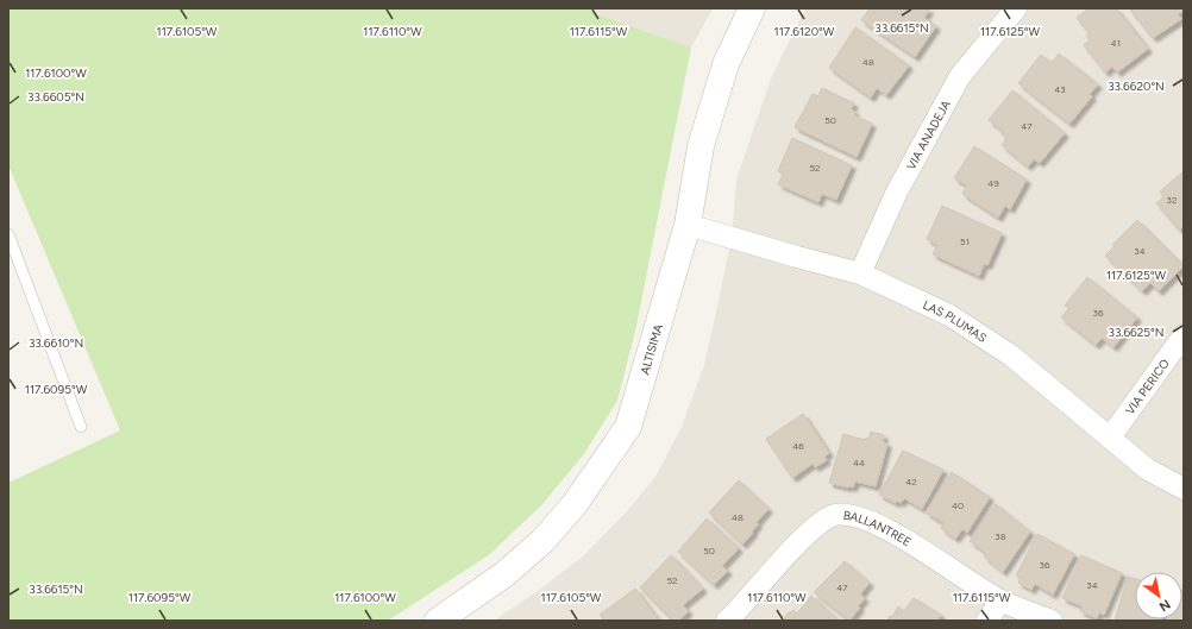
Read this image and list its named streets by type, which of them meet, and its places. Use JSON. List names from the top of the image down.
{
  "streets": {
    "street": [
      "VIA ANADEJA",
      "LAS PLUMAS",
      "ALTISIMA",
      "VIA PERICO",
      "BALLANTREE"
    ]
  },
  "crossings": [
    ["VIA ANADEJA", "LAS PLUMAS"],
    ["LAS PLUMAS", "ALTISIMA"],
    ["LAS PLUMAS", "VIA PERICO"]
  ],
  "house_numbers": [
    "41",
    "48",
    "43",
    "50",
    "47",
    "52",
    "49",
    "32",
    "51",
    "34",
    "36",
    "46",
    "44",
    "42",
    "40",
    "48",
    "38",
    "50",
    "36",
    "52",
    "34",
    "47"
  ],
  "north": "bottom right",
  "coordinates": [
    "33.6615°N",
    "117.6105°W",
    "117.6110°W",
    "117.6115°W",
    "117.6125°W",
    "117.6120°W",
    "117.6100°W",
    "33.6620°N",
    "33.6605°N",
    "33.6625°N",
    "33.6610°N",
    "117.6095°W"
  ]
}
